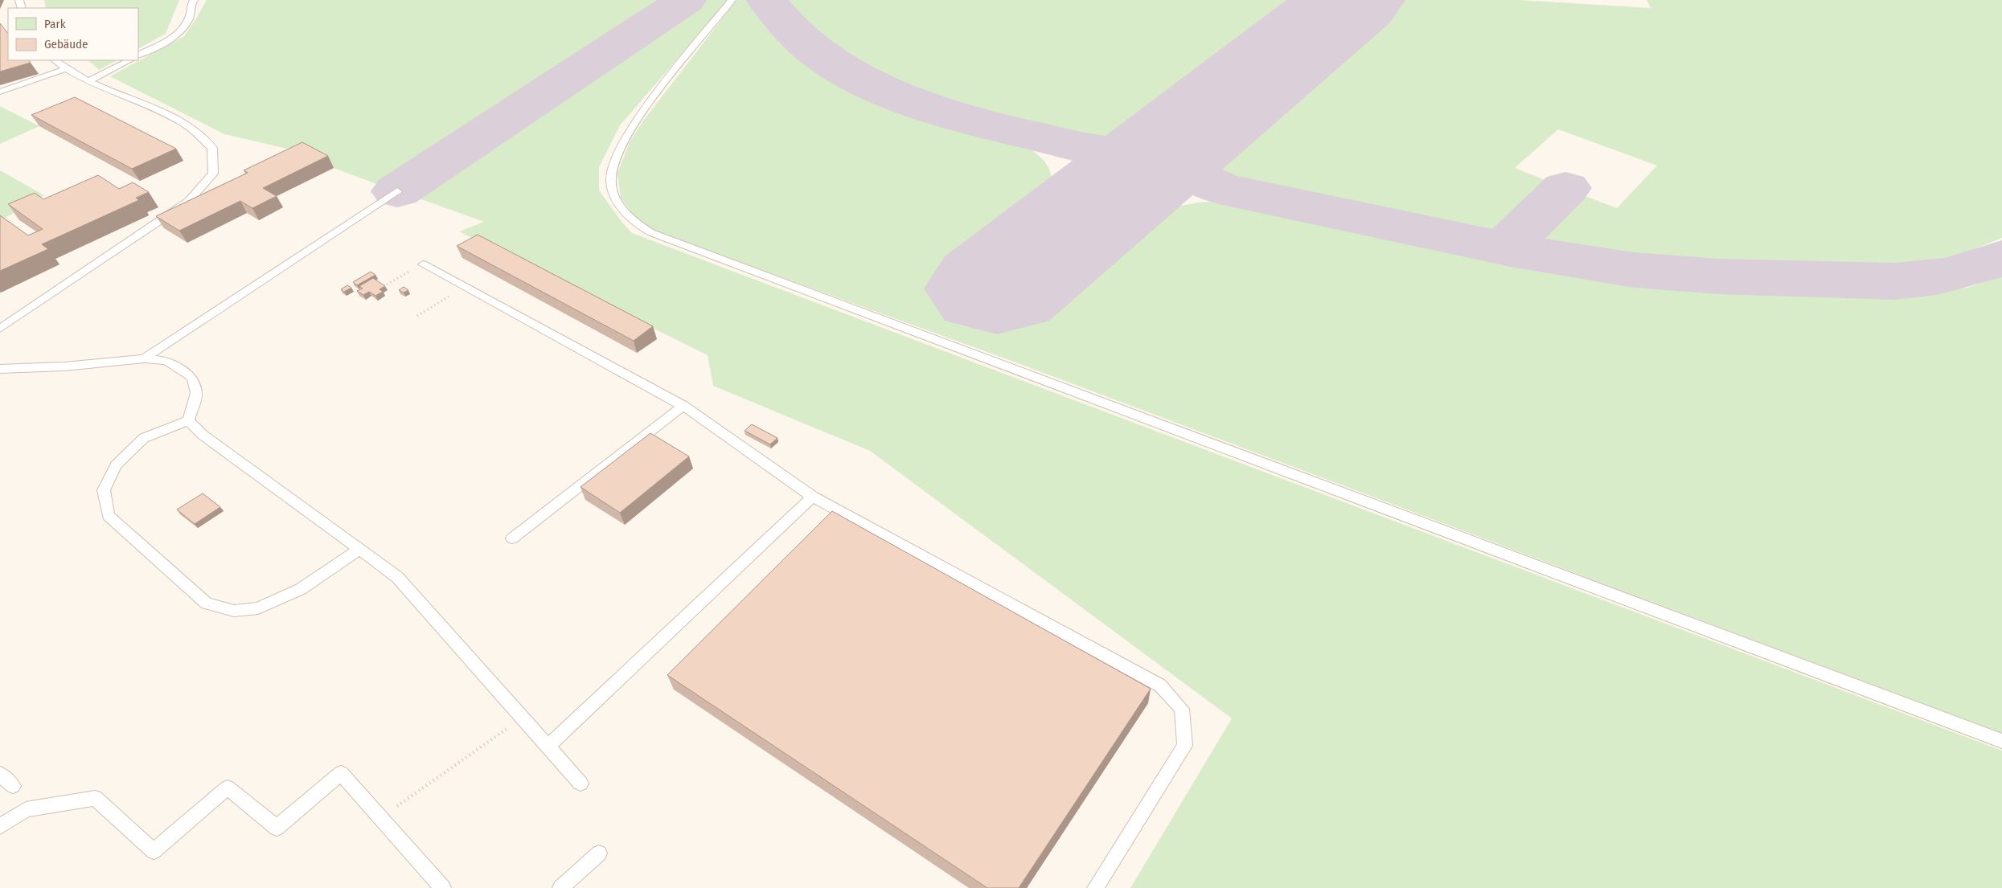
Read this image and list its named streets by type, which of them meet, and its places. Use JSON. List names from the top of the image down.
{
  "legend": ["Park", "Gebäude"]
}
